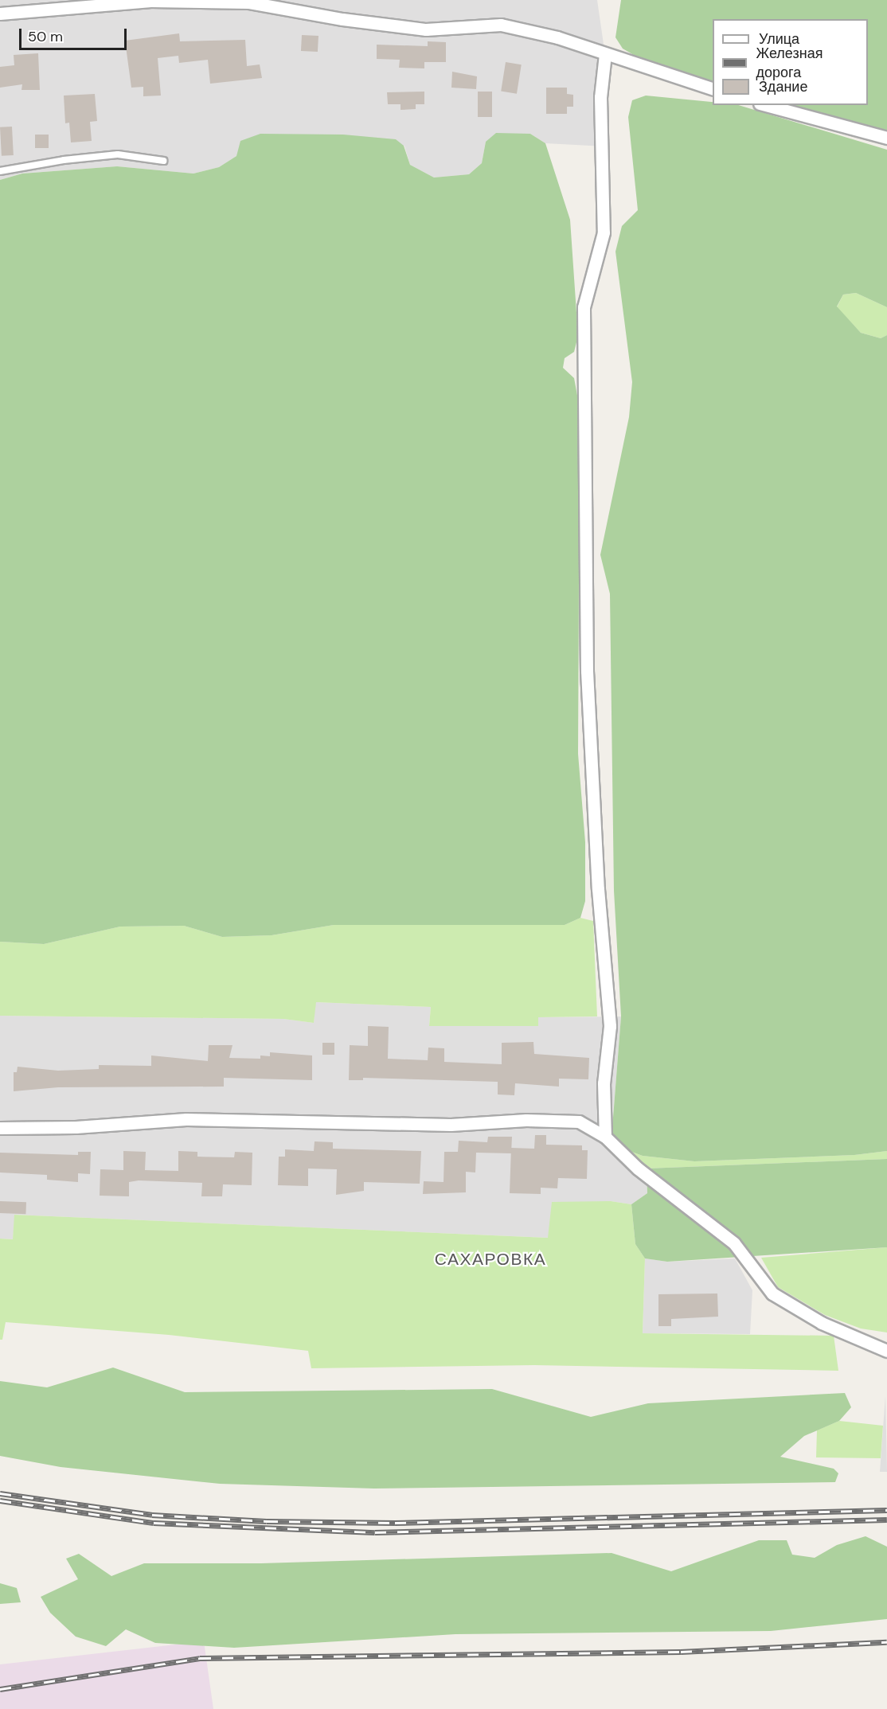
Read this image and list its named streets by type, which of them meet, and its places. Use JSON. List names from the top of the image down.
{
  "districts": ["САХАРОВКА"],
  "legend": ["Улица", "Железная дорога", "Здание"],
  "scale_bar": "50 m"
}
